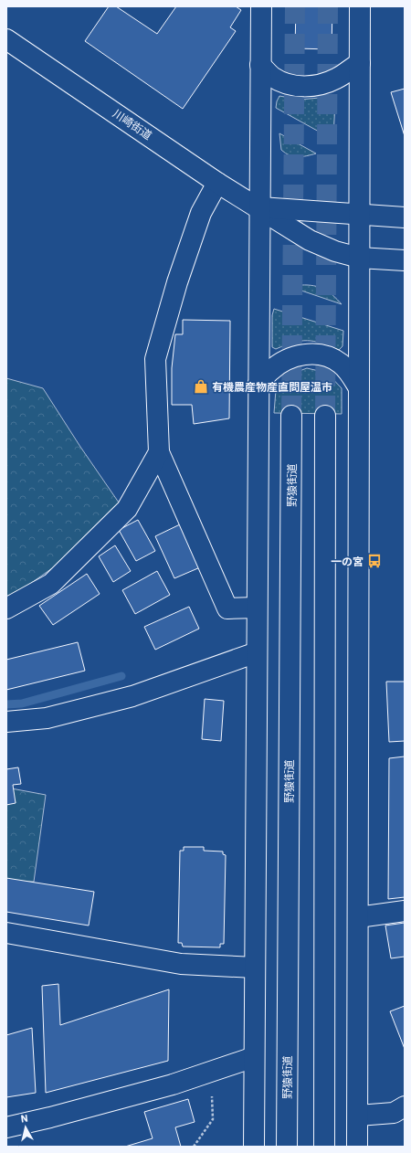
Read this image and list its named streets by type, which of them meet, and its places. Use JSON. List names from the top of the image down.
{
  "streets": {
    "main road": ["川崎街道", "野猿街道"]
  },
  "places": {
    "shop": ["有機農産物産直問屋温市"],
    "bus stop": ["一の宮"]
  },
  "north": "top"
}
